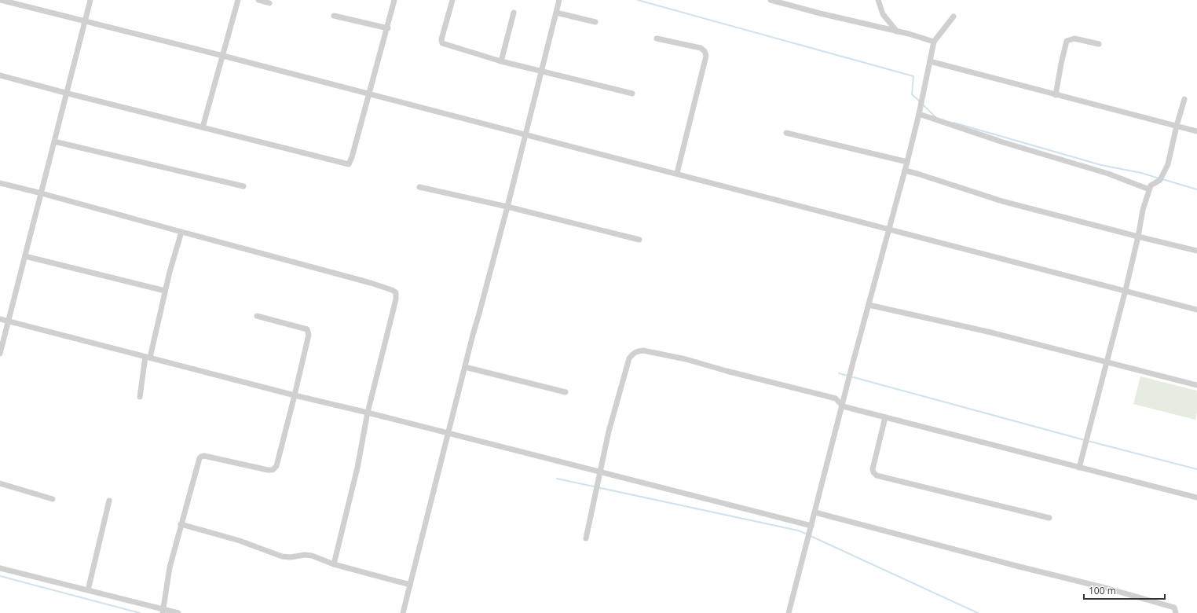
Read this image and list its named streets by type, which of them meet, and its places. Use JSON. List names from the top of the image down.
{
  "scale_bar": "100 m"
}
